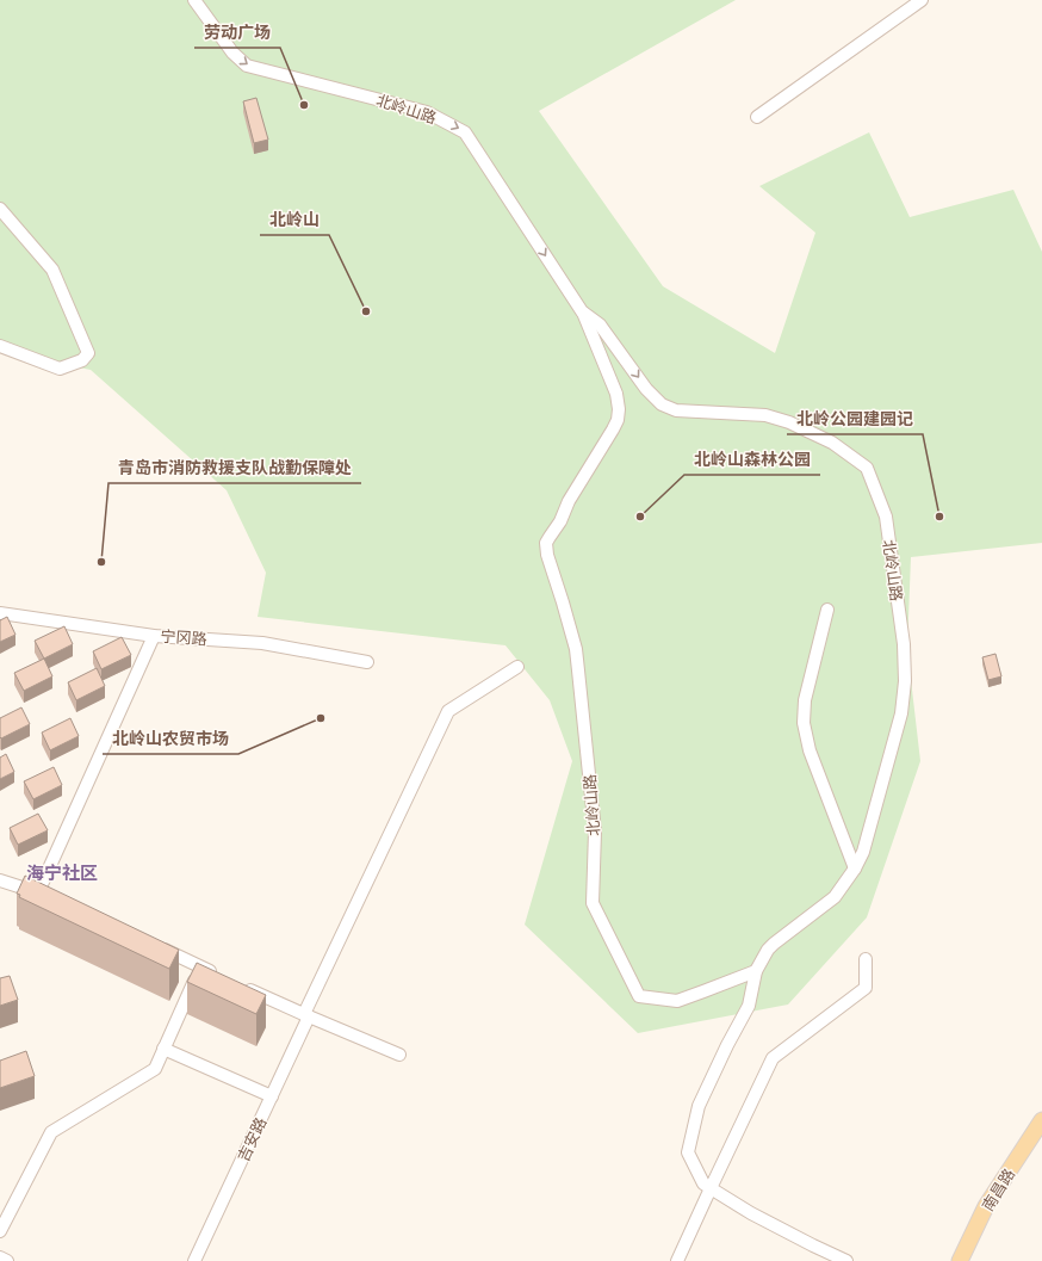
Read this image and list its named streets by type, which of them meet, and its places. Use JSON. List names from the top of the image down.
{
  "streets": {
    "main road": ["南昌路"],
    "street": ["北岭山路", "宁冈路", "吉安路"]
  },
  "one_way": ["北岭山路"],
  "districts": ["海宁社区"],
  "places": [
    "劳动广场",
    "北岭山",
    "北岭山森林公园",
    "北岭公园建园记",
    "青岛市消防救援支队战勤保障处",
    "北岭山农贸市场"
  ]
}
